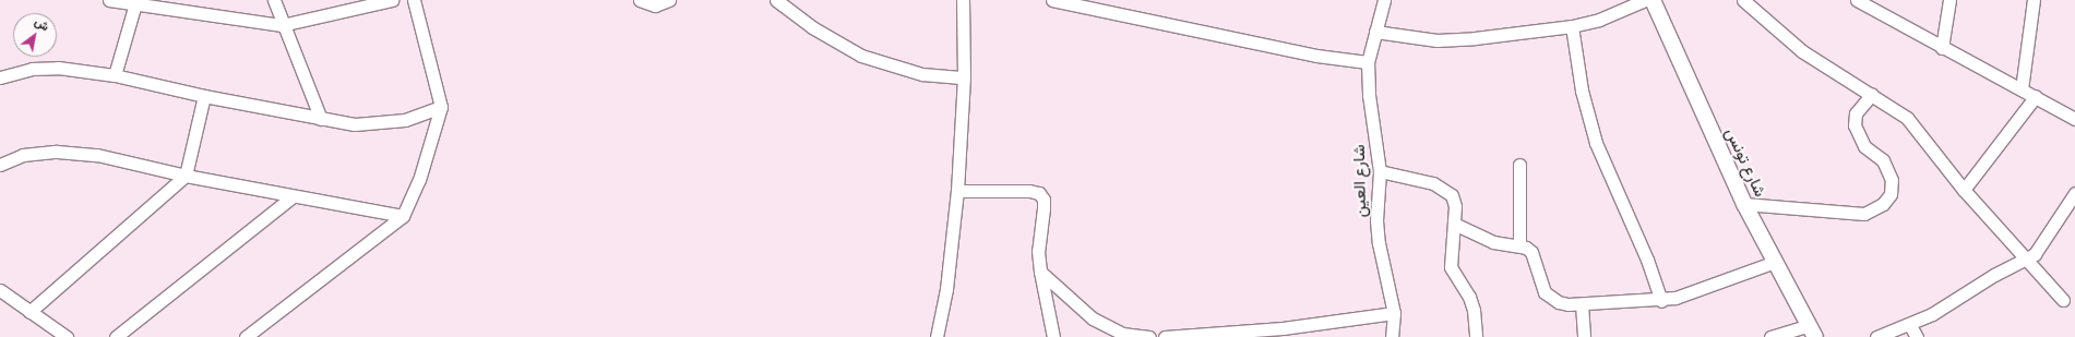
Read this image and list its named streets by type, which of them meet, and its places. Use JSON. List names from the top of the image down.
{
  "streets": {
    "street": ["شارع تونس", "شارع العين"]
  },
  "north": "top right"
}
